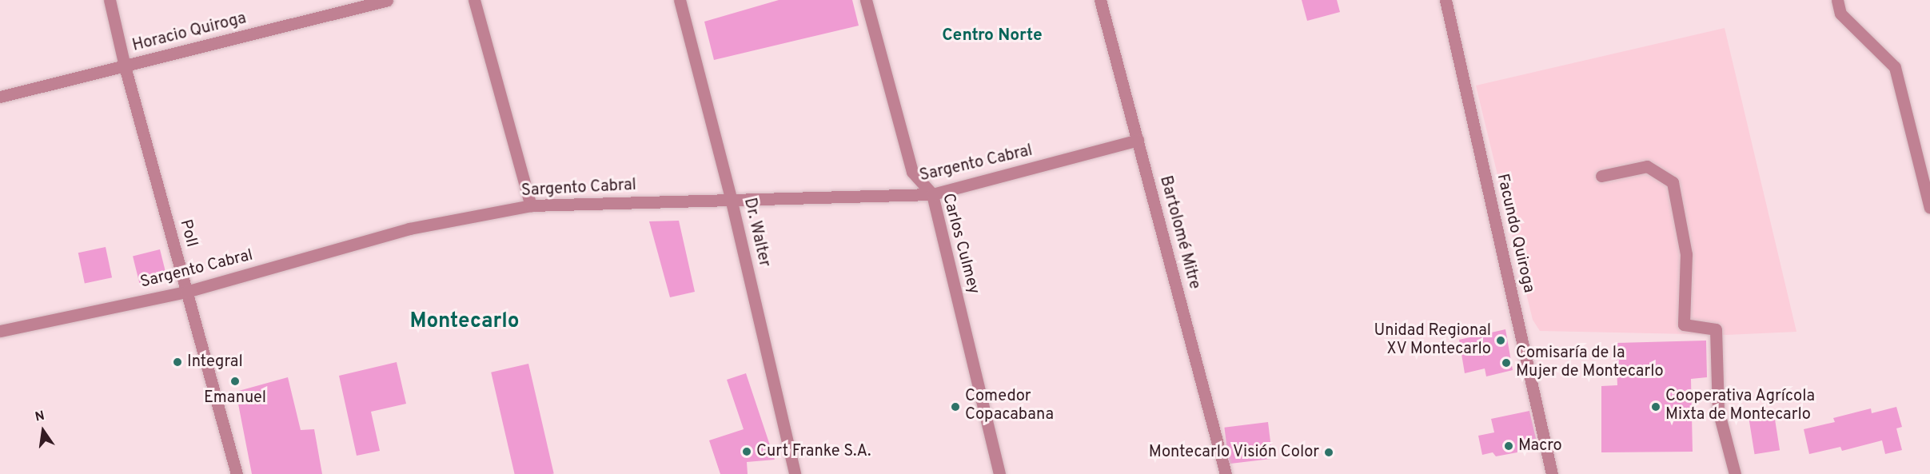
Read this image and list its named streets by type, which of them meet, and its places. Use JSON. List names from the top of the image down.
{
  "streets": {
    "street": [
      "Horacio Quiroga",
      "Sargento Cabral",
      "Dr. Walter",
      "Bartolomé Mitre",
      "Poll",
      "Facundo Quiroga",
      "Carlos Culmey"
    ]
  },
  "crossings": [
    ["Horacio Quiroga", "Poll"],
    ["Sargento Cabral", "Dr. Walter"],
    ["Sargento Cabral", "Bartolomé Mitre"],
    ["Sargento Cabral", "Poll"],
    ["Sargento Cabral", "Carlos Culmey"]
  ],
  "districts": ["Centro Norte", "Montecarlo"],
  "places": [
    "Unidad Regional XV Montecarlo",
    "Integral",
    "Comisaría de la Mujer de Montecarlo",
    "Emanuel",
    "Comedor Copacabana",
    "Cooperativa Agrícola Mixta de Montecarlo",
    "Macro",
    "Curt Franke S.A.",
    "Montecarlo Visión Color"
  ],
  "north": "top"
}
